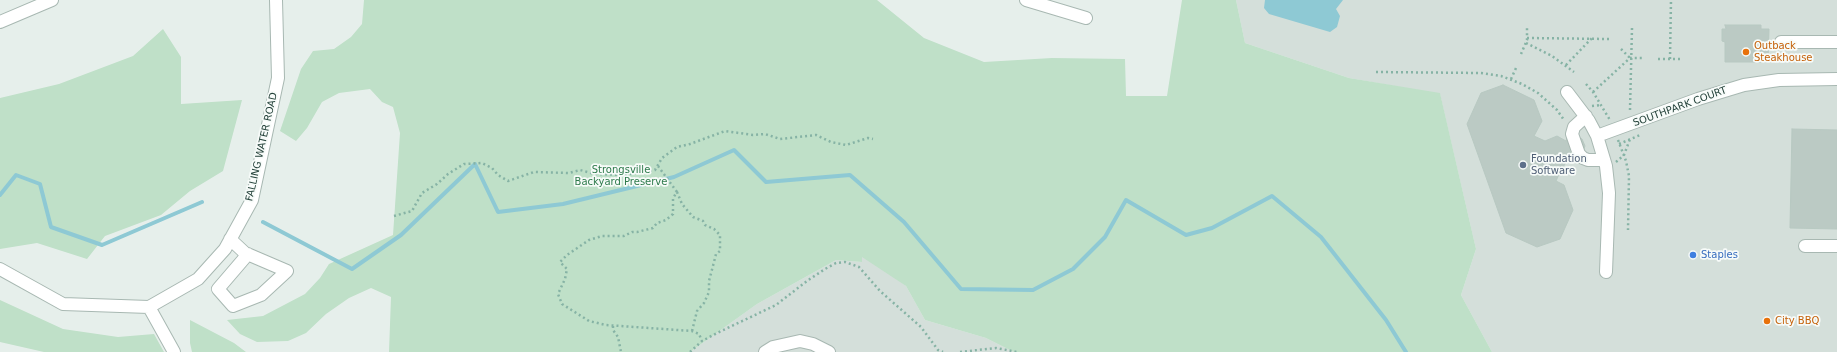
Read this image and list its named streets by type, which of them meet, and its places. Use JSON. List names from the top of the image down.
{
  "streets": {
    "street": ["SOUTHPARK COURT", "FALLING WATER ROAD"]
  },
  "parks": ["Strongsville Backyard Preserve"],
  "places": [
    "Outback Steakhouse",
    "Foundation Software",
    "Staples",
    "City BBQ"
  ]
}
